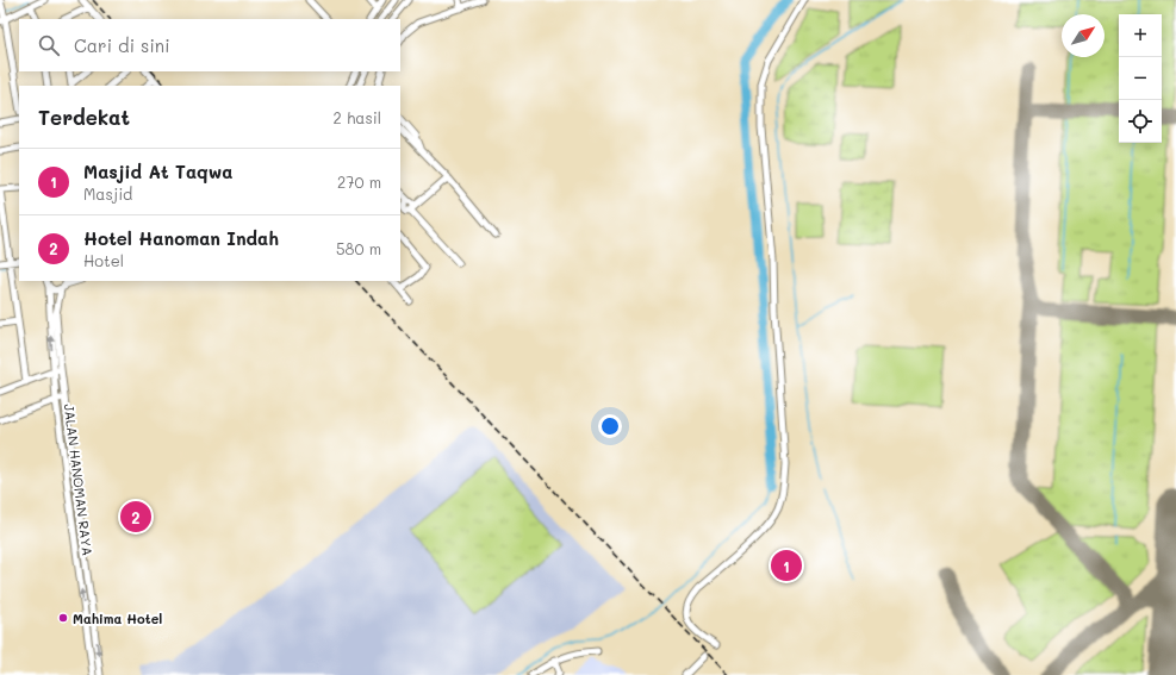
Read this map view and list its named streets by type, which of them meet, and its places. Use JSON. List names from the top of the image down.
{
  "streets": {
    "street": ["JALAN HANOMAN RAYA"]
  },
  "places": ["Mahima Hotel"],
  "north": "top right",
  "page": {
    "map_buttons": ["+", "−"],
    "search": "Cari di sini",
    "heading": ["Terdekat", "2 hasil"],
    "list": [
      {
        "mark": "1",
        "name": "Masjid At Taqwa",
        "note": "Masjid",
        "value": "270 m"
      },
      {
        "mark": "2",
        "name": "Hotel Hanoman Indah",
        "note": "Hotel",
        "value": "580 m"
      }
    ],
    "pins": ["2", "1"]
  }
}
